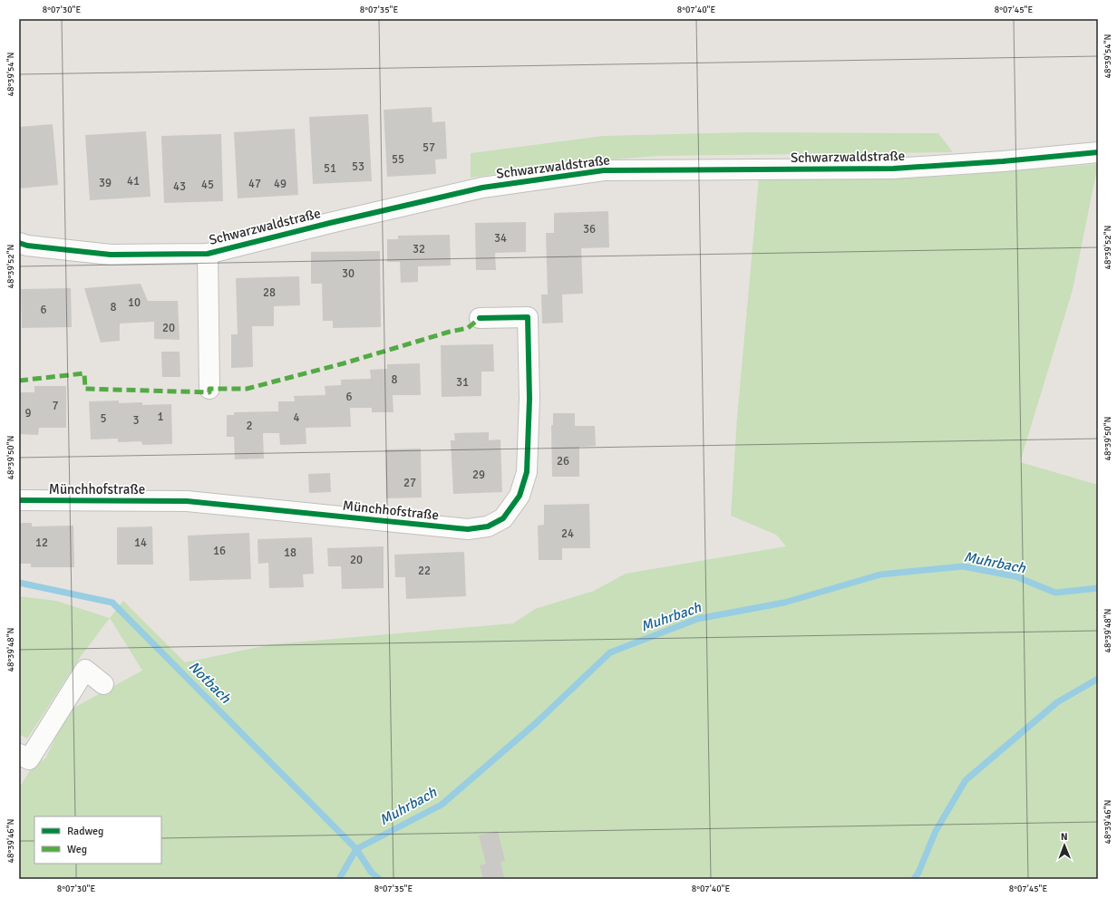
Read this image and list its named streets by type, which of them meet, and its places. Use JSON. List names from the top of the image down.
{
  "streets": {
    "street": ["Schwarzwaldstraße", "Münchhofstraße"]
  },
  "water": ["Muhrbach", "Notbach"],
  "house_numbers": [
    "57",
    "55",
    "53",
    "51",
    "41",
    "39",
    "47",
    "49",
    "45",
    "43",
    "36",
    "34",
    "32",
    "30",
    "28",
    "10",
    "8",
    "6",
    "20",
    "8",
    "31",
    "6",
    "7",
    "9",
    "1",
    "4",
    "5",
    "3",
    "2",
    "26",
    "29",
    "27",
    "24",
    "12",
    "14",
    "16",
    "18",
    "20",
    "22"
  ],
  "legend": ["Radweg", "Weg"],
  "north": "top",
  "coordinates": [
    "8°07'30\"E",
    "8°07'35\"E",
    "8°07'40\"E",
    "8°07'45\"E",
    "48°39'54\"N",
    "48°39'52\"N",
    "48°39'50\"N",
    "48°39'48\"N",
    "48°39'46\"N"
  ]
}
